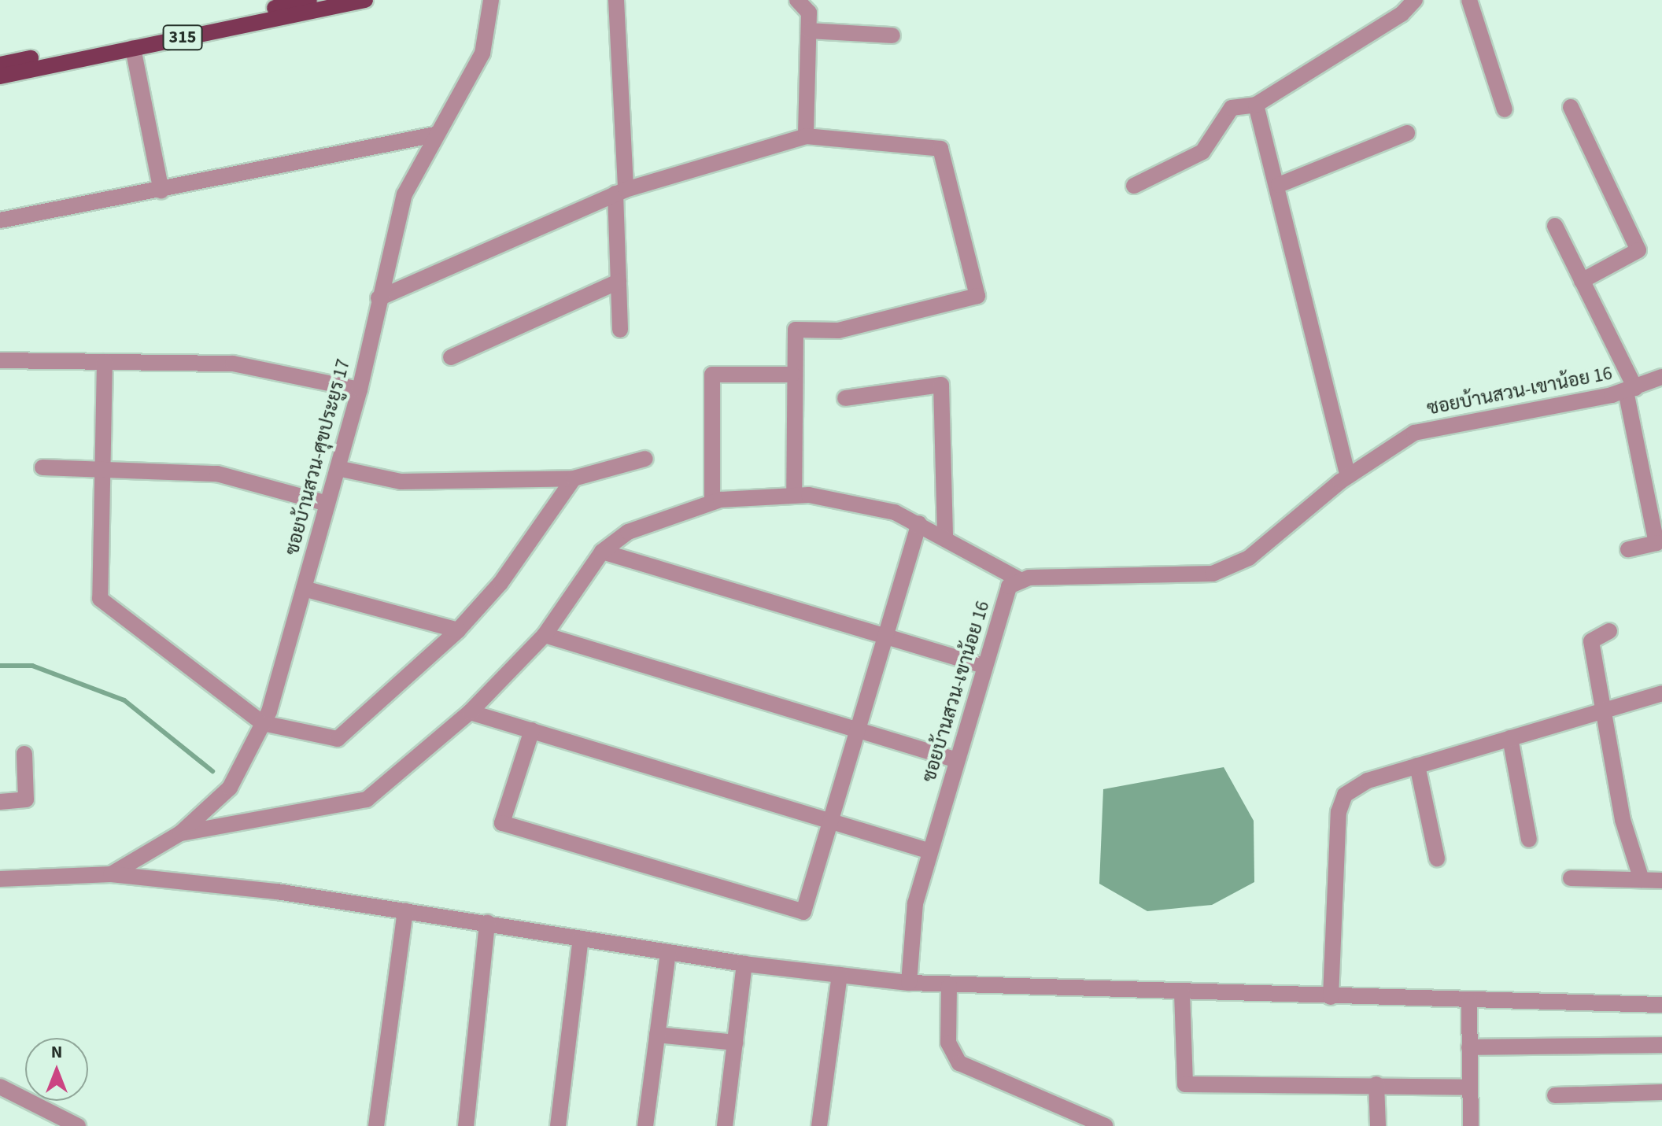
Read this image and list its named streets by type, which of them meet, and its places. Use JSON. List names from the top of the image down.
{
  "streets": {
    "main road": ["315"],
    "street": ["ซอยบ้านสวน-เขาน้อย 16", "ซอยบ้านสวน-ศุขประยูร 17"]
  },
  "north": "top"
}
